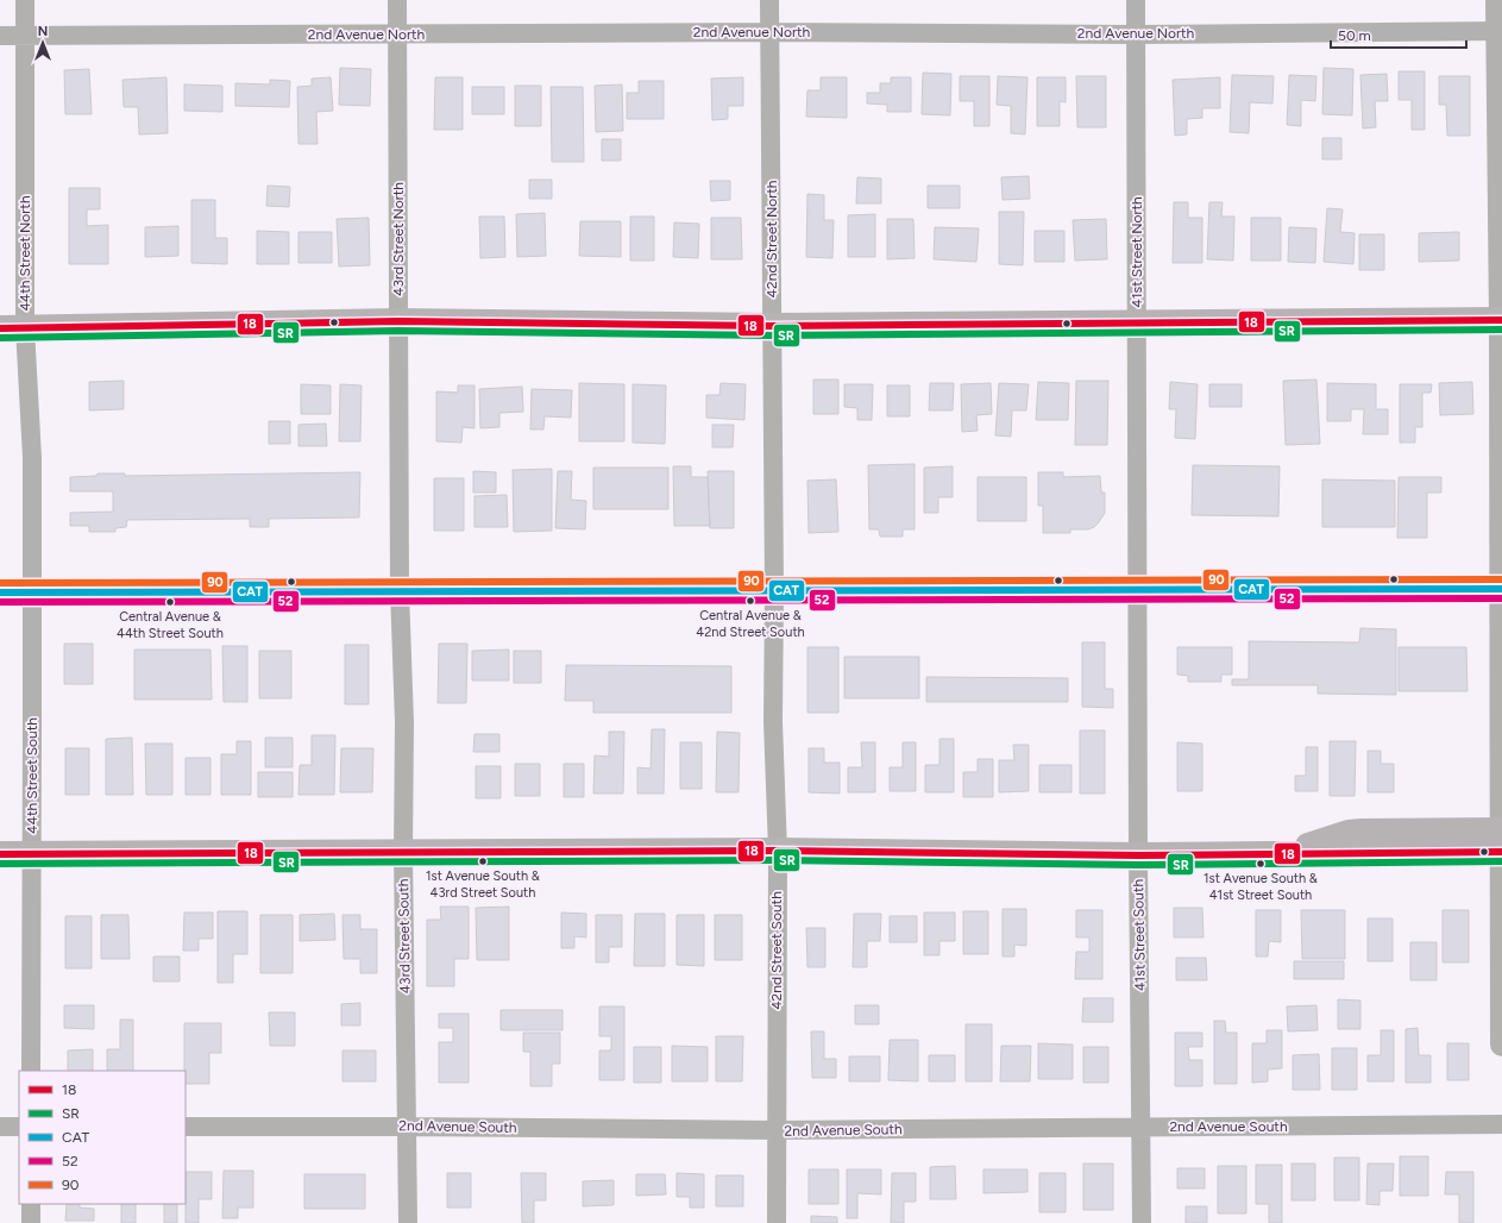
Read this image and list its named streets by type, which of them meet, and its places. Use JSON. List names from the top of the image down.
{
  "streets": {
    "street": [
      "2nd Avenue North",
      "43rd Street North",
      "42nd Street North",
      "41st Street North",
      "44th Street North",
      "44th Street South",
      "41st Street South",
      "43rd Street South",
      "42nd Street South",
      "2nd Avenue South"
    ]
  },
  "crossings": [
    ["2nd Avenue North", "43rd Street North"],
    ["2nd Avenue North", "42nd Street North"],
    ["2nd Avenue North", "41st Street North"],
    ["2nd Avenue North", "44th Street North"],
    ["43rd Street North", "43rd Street South"],
    ["42nd Street North", "42nd Street South"],
    ["41st Street North", "41st Street South"],
    ["44th Street North", "44th Street South"],
    ["41st Street South", "2nd Avenue South"],
    ["43rd Street South", "2nd Avenue South"],
    ["42nd Street South", "2nd Avenue South"]
  ],
  "places": [
    "Central Avenue & 42nd Street South",
    "Central Avenue & 44th Street South",
    "1st Avenue South & 43rd Street South",
    "1st Avenue South & 41st Street South"
  ],
  "lines": [
    "transit line 18",
    "transit line SR",
    "transit line 90",
    "transit line CAT",
    "transit line 52"
  ],
  "legend": [
    "18",
    "SR",
    "CAT",
    "52",
    "90"
  ],
  "scale_bar": "50 m",
  "north": "top"
}
